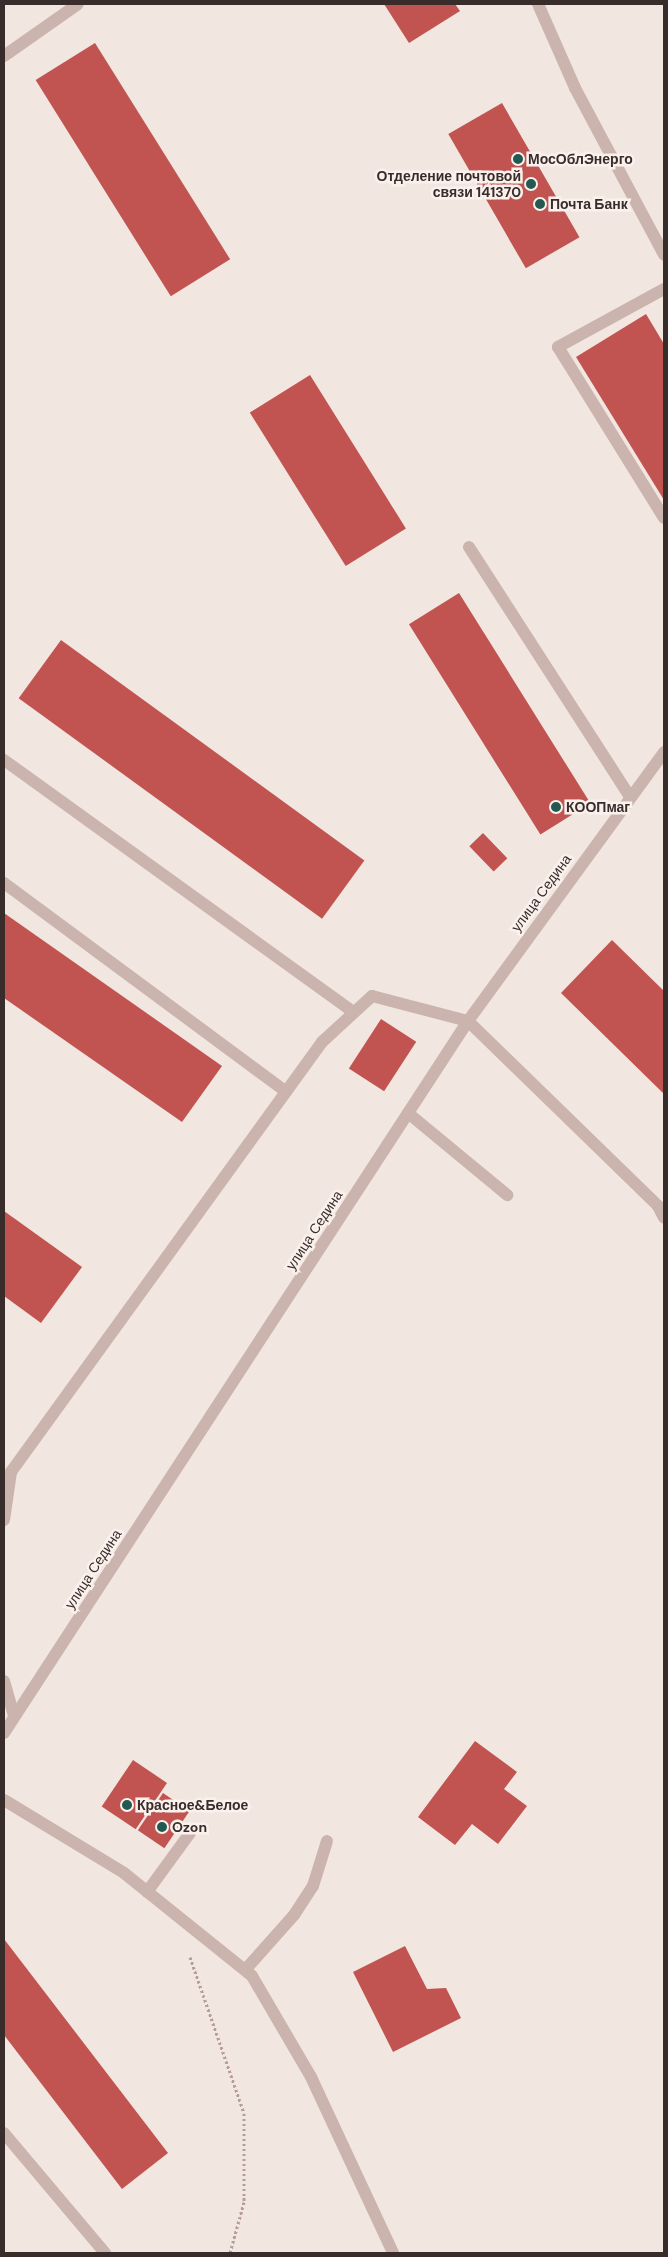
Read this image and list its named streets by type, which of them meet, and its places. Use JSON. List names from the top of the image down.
{
  "streets": {
    "street": ["улица Седина"]
  },
  "places": [
    "МосОблЭнерго",
    "Отделение почтовой связи 141370",
    "Почта Банк",
    "КООПмаг",
    "Красное&Белое",
    "Ozon"
  ]
}
